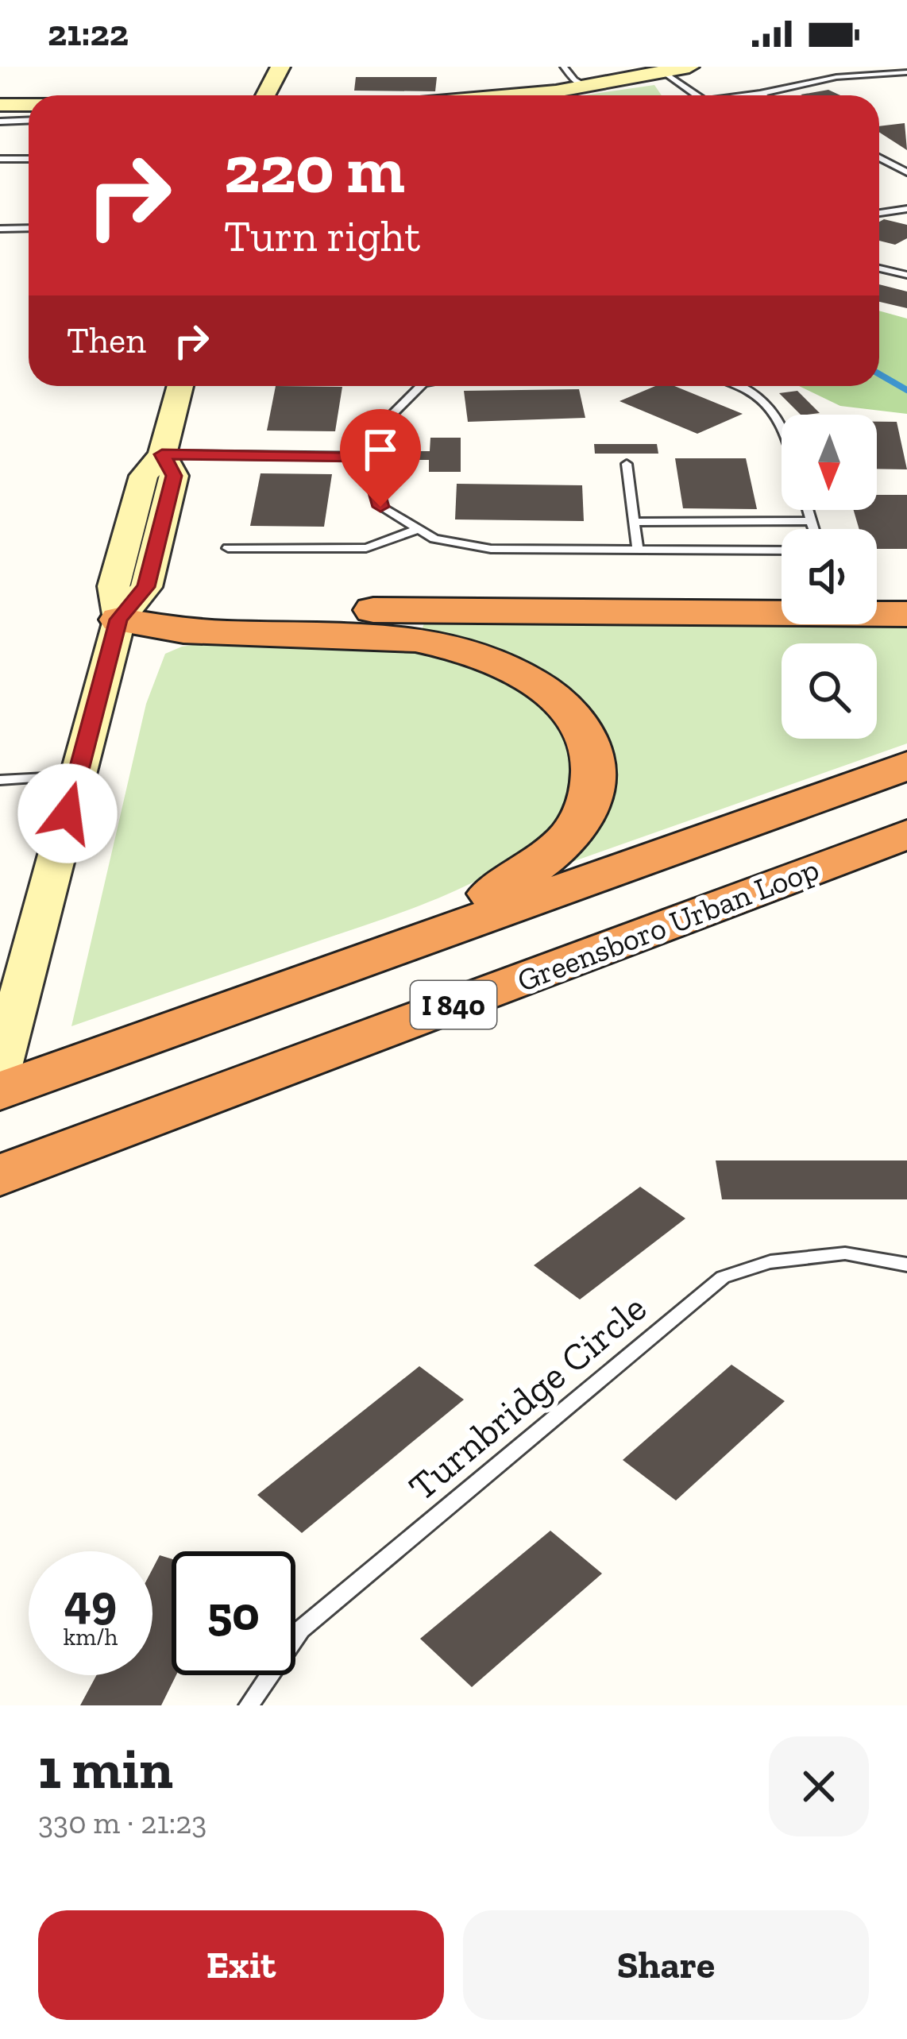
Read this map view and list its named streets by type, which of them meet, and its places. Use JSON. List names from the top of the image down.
{
  "streets": {
    "highway": ["Greensboro Urban Loop", "I 840"],
    "lane": ["Turnbridge Circle"]
  },
  "north": "bottom",
  "page": {
    "status": "21:22",
    "turn": ["220 m", "Turn right"],
    "then": "Then",
    "speed": "49 km/h",
    "limit": "50",
    "heading": ["1 min", "330 m · 21:23"],
    "buttons": ["Exit", "Share"]
  }
}
